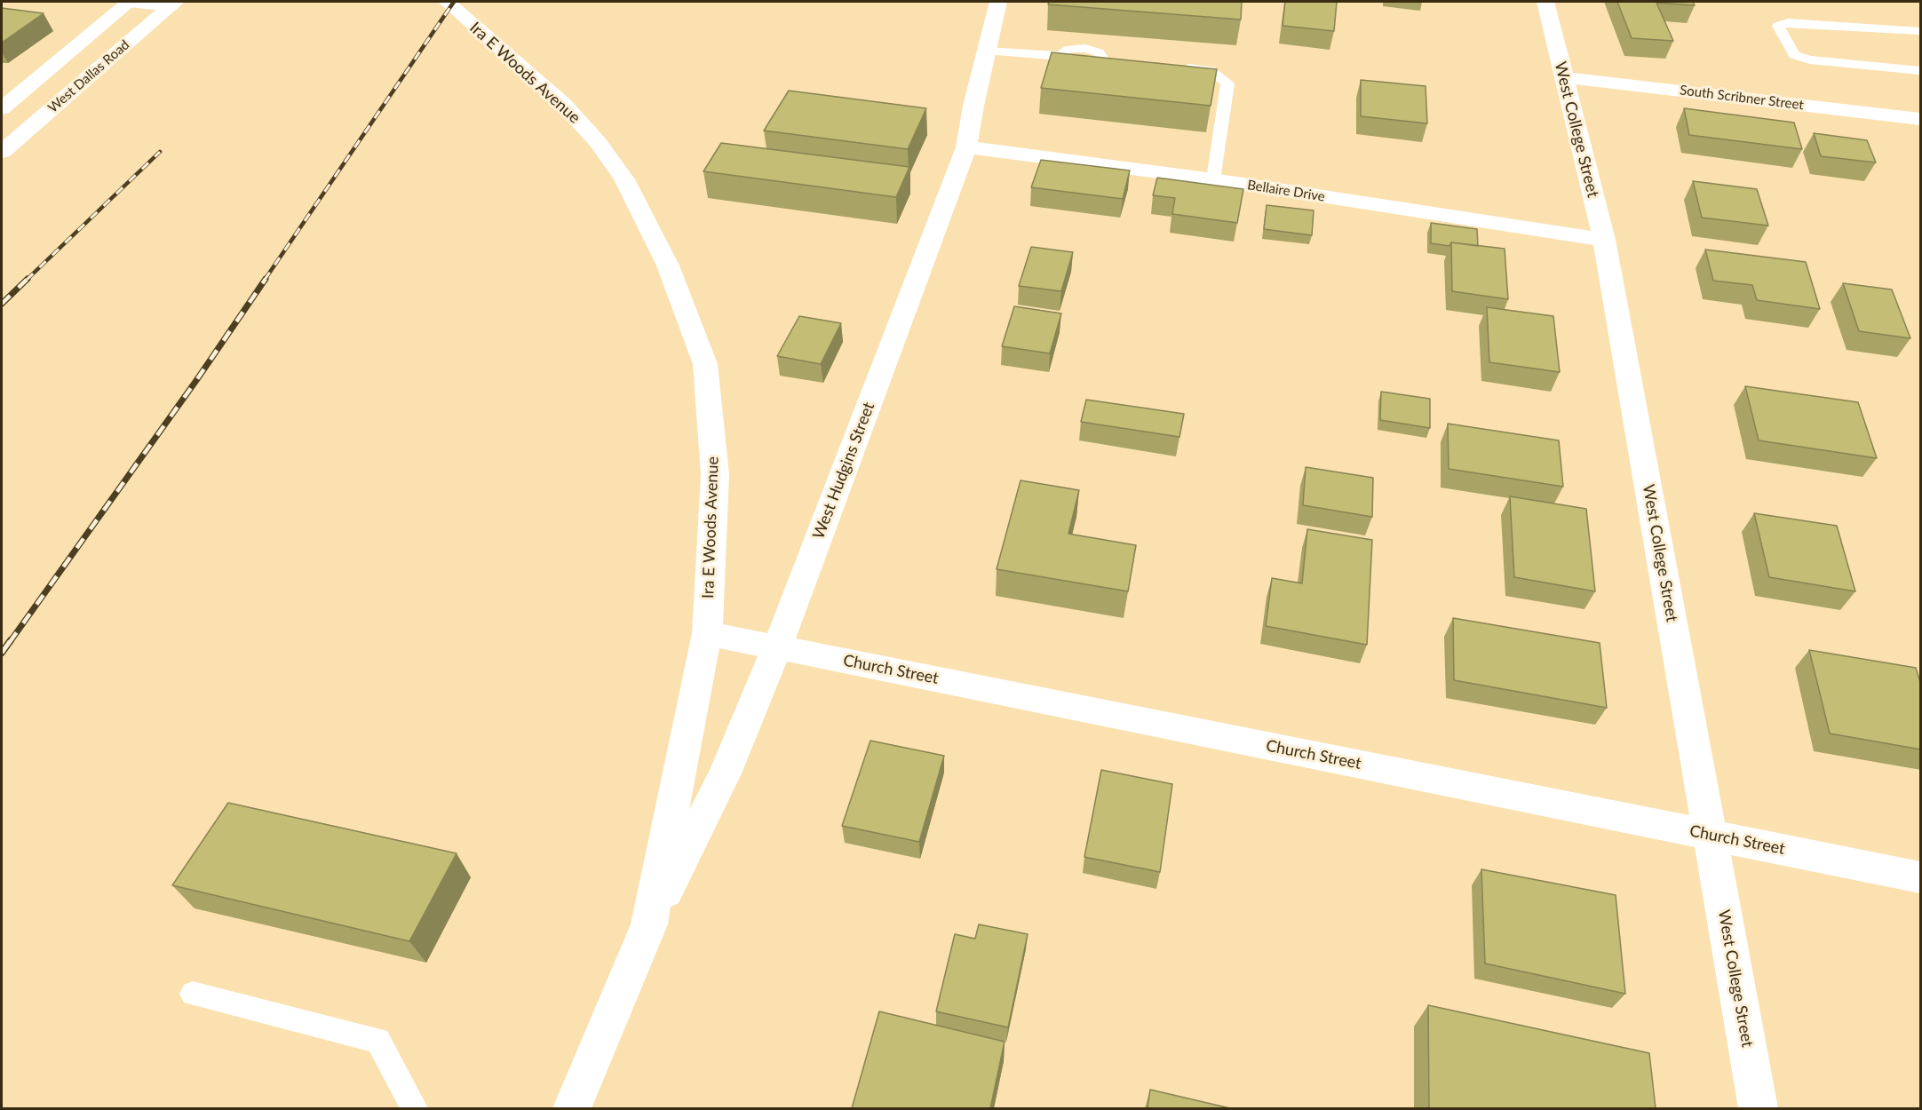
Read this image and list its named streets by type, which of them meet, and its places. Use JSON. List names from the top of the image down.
{
  "streets": {
    "street": [
      "Ira E Woods Avenue",
      "West Dallas Road",
      "South Scribner Street",
      "West College Street",
      "Bellaire Drive",
      "West Hudgins Street",
      "Church Street"
    ]
  },
  "crossings": [
    ["Ira E Woods Avenue", "West Hudgins Street"],
    ["Ira E Woods Avenue", "Church Street"],
    ["South Scribner Street", "West College Street"],
    ["West College Street", "Bellaire Drive"],
    ["West College Street", "Church Street"],
    ["Bellaire Drive", "West Hudgins Street"],
    ["West Hudgins Street", "Church Street"]
  ]
}
